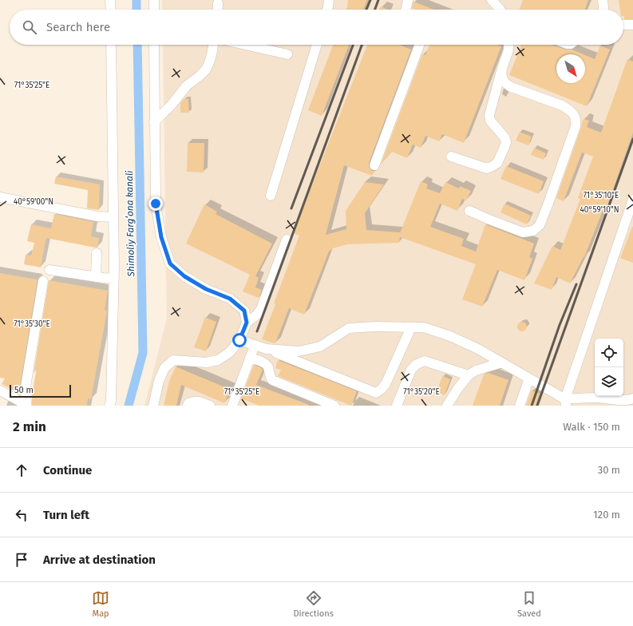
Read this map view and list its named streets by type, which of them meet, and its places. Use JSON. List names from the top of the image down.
{
  "water": ["Shimoliy Fargʻona kanali"],
  "scale_bar": "50 m",
  "north": "bottom right",
  "page": {
    "search": "Search here",
    "scale": "50 m",
    "heading": ["2 min", "Walk · 150 m"],
    "list": [
      ["Continue", "30 m"],
      ["Turn left", "120 m"],
      "Arrive at destination"
    ],
    "nav": ["Map", "Directions", "Saved"]
  },
  "coordinates": [
    "71°35'25\"E",
    "71°35'10\"E",
    "40°59'00\"N",
    "40°59'10\"N",
    "71°35'30\"E",
    "71°35'20\"E"
  ]
}
